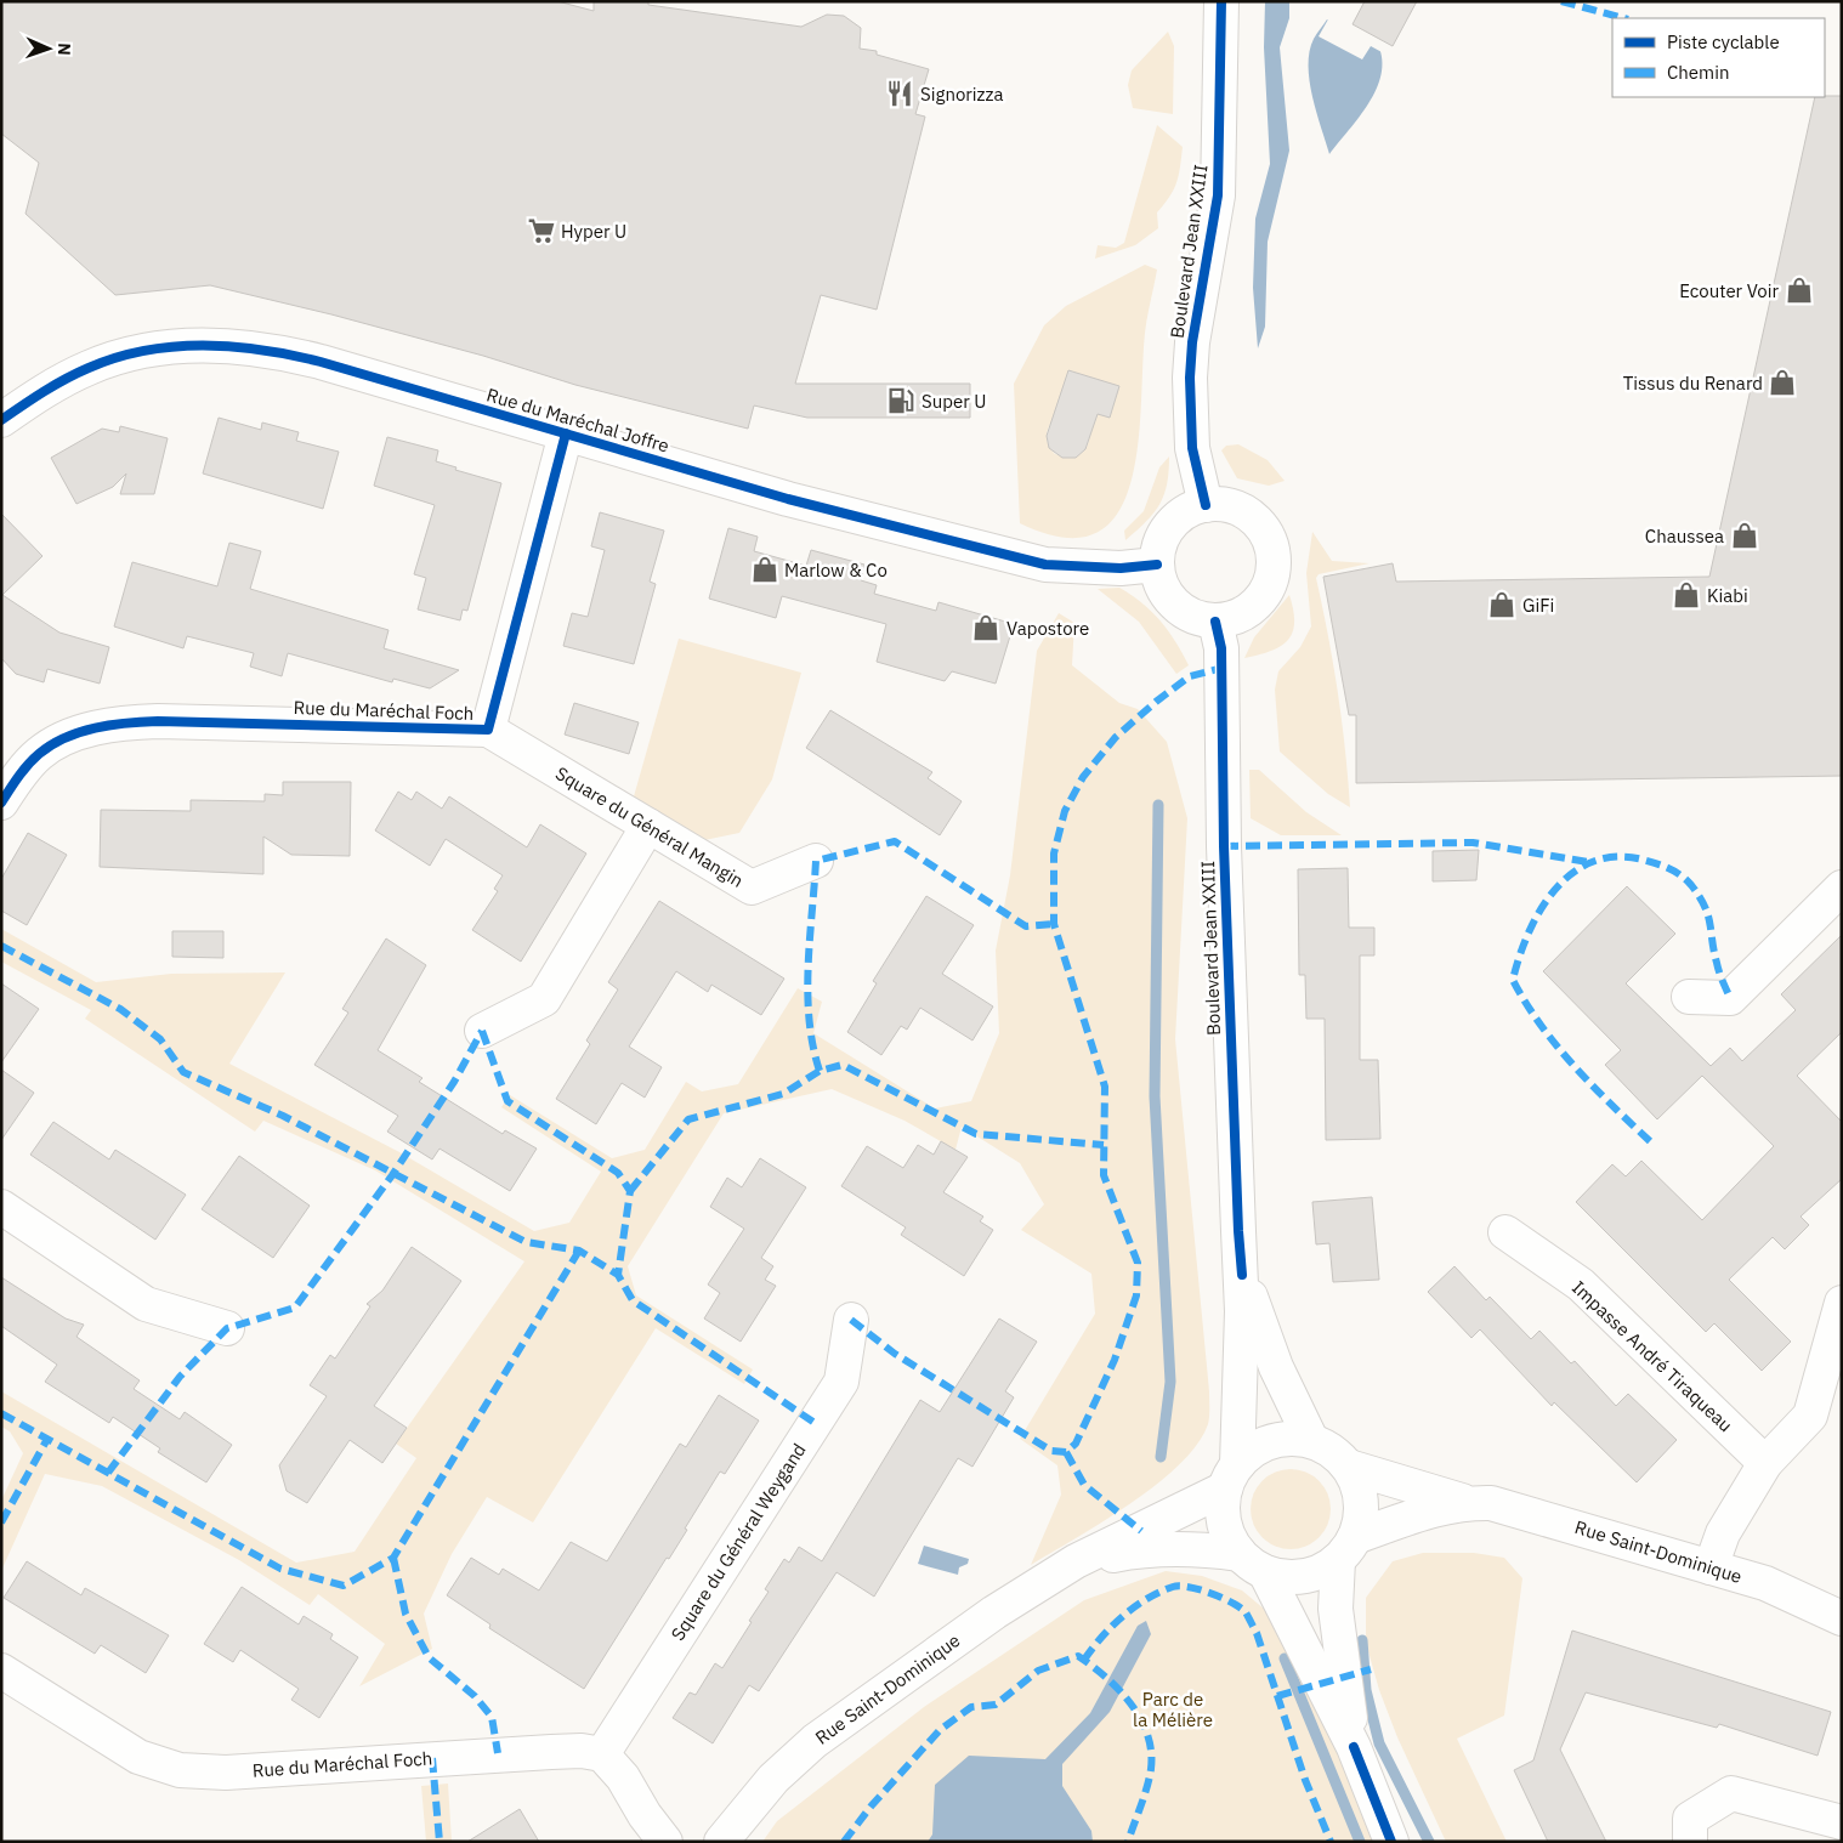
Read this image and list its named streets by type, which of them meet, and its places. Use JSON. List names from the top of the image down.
{
  "streets": {
    "street": [
      "Boulevard Jean XXIII",
      "Rue du Maréchal Joffre",
      "Rue du Maréchal Foch",
      "Square du Général Mangin",
      "Impasse André Tiraqueau",
      "Square du Général Weygand",
      "Rue Saint-Dominique"
    ]
  },
  "crossings": [
    ["Boulevard Jean XXIII", "Rue du Maréchal Joffre"],
    ["Rue du Maréchal Joffre", "Rue du Maréchal Foch"],
    ["Rue du Maréchal Foch", "Square du Général Mangin"],
    ["Rue du Maréchal Foch", "Square du Général Weygand"]
  ],
  "parks": ["Parc de la Mélière"],
  "places": {
    "restaurant": ["Signorizza"],
    "supermarket": ["Hyper U"],
    "shop": [
      "Ecouter Voir",
      "Tissus du Renard",
      "Chaussea",
      "Marlow & Co",
      "Kiabi",
      "GiFi",
      "Vapostore"
    ],
    "fuel station": ["Super U"]
  },
  "legend": ["Piste cyclable", "Chemin"],
  "north": "right"
}
